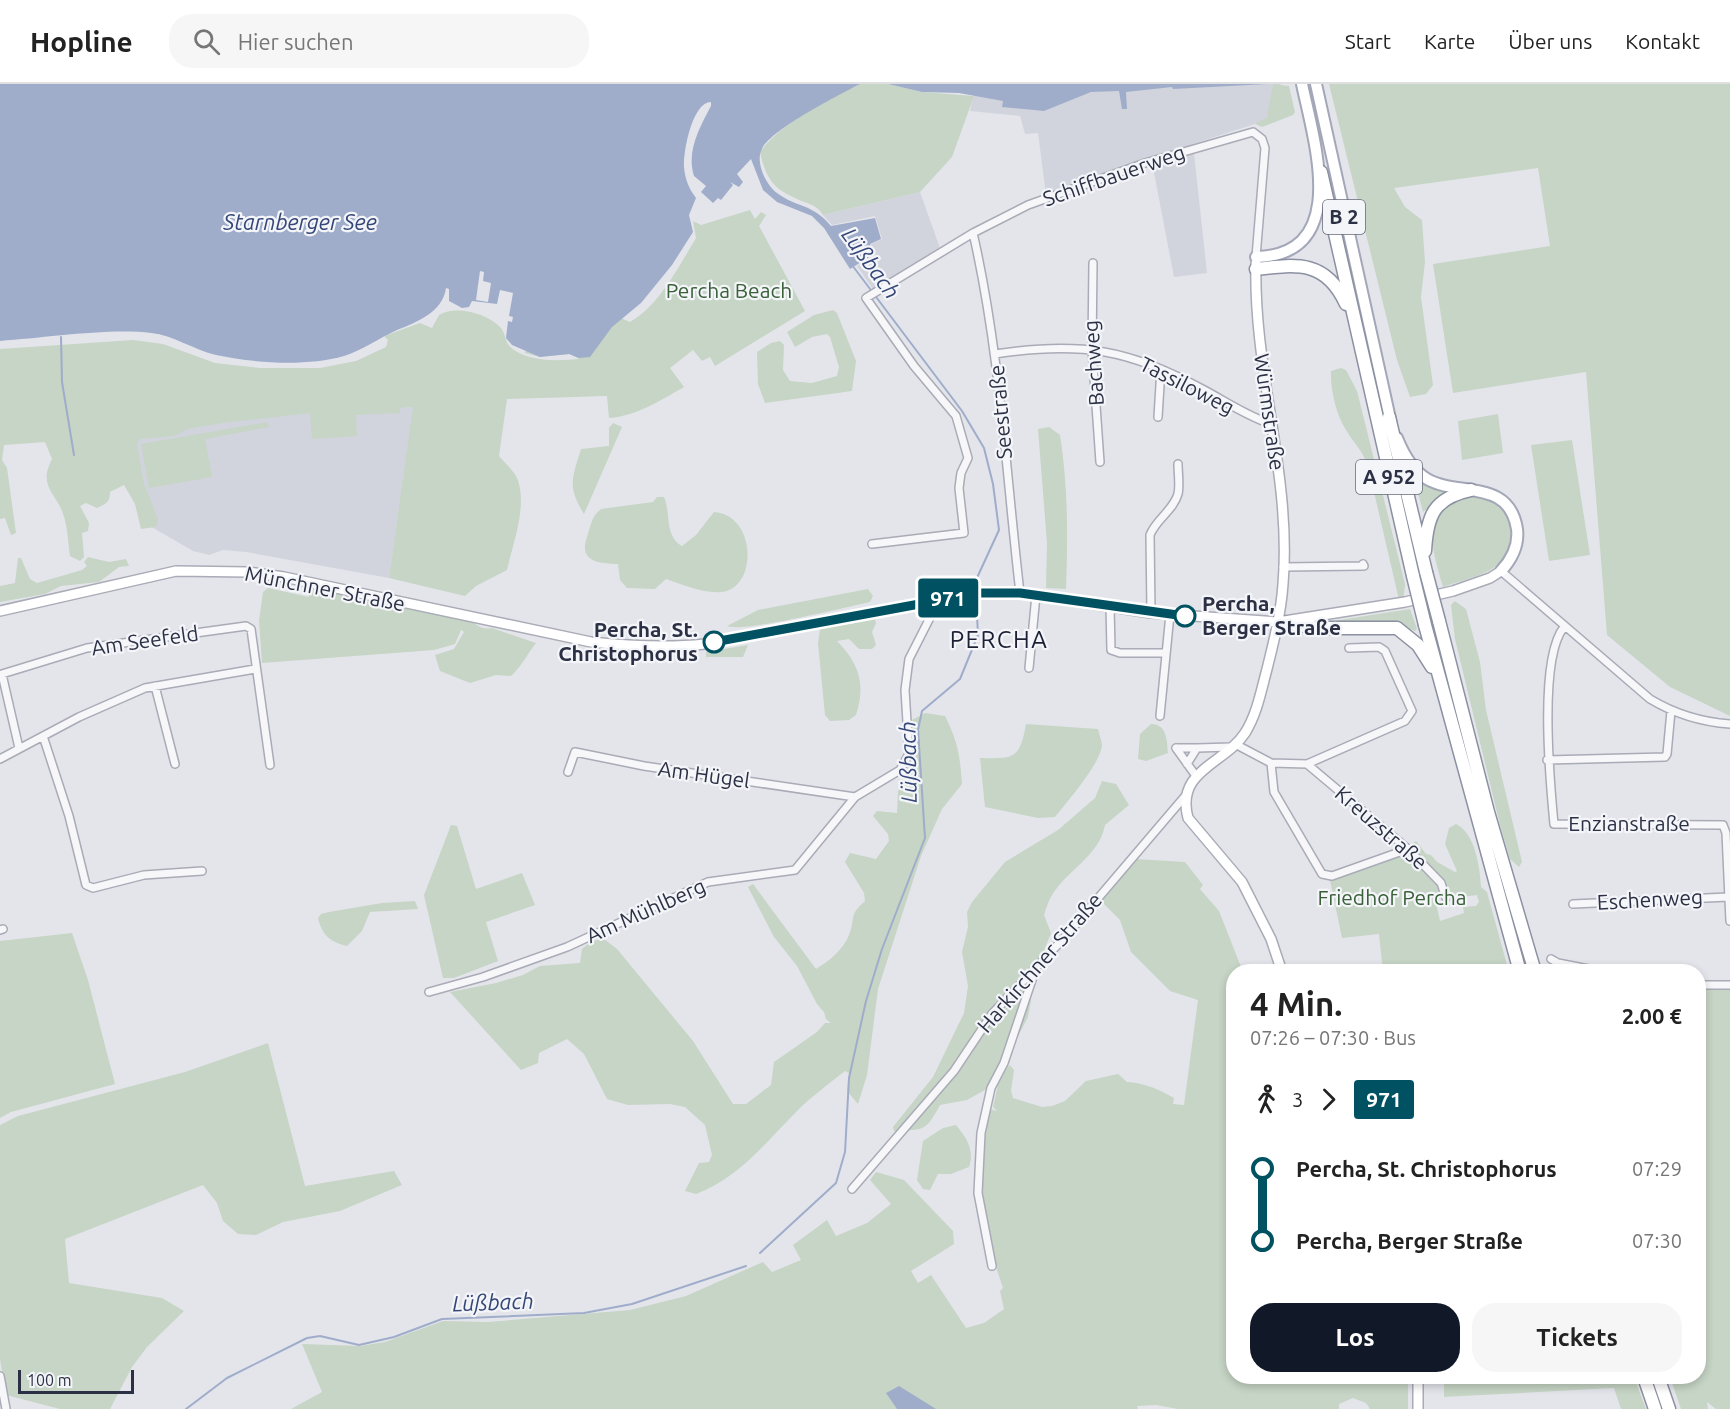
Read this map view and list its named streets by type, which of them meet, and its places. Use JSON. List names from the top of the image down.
{
  "streets": {
    "highway": ["A 952"],
    "main road": ["B 2", "Würmstraße", "Münchner Straße"],
    "street": [
      "Schiffbauerweg",
      "Bachweg",
      "Tassiloweg",
      "Seestraße",
      "Am Seefeld",
      "Am Hügel",
      "Enzianstraße",
      "Kreuzstraße",
      "Eschenweg",
      "Am Mühlberg",
      "Harkirchner Straße"
    ]
  },
  "crossings": [
    ["Schiffbauerweg", "Seestraße"],
    ["Schiffbauerweg", "Würmstraße"],
    ["B 2", "A 952"],
    ["Bachweg", "Tassiloweg"],
    ["Tassiloweg", "Seestraße"],
    ["Tassiloweg", "Würmstraße"],
    ["Seestraße", "Münchner Straße"],
    ["Würmstraße", "Münchner Straße"],
    ["Würmstraße", "Kreuzstraße"],
    ["Münchner Straße", "Am Mühlberg"],
    ["Am Hügel", "Am Mühlberg"],
    ["Enzianstraße", "Eschenweg"]
  ],
  "districts": ["PERCHA"],
  "water": ["Starnberger See", "Lüßbach"],
  "parks": ["Percha Beach", "Friedhof Percha"],
  "places": ["Percha, Berger Straße", "Percha, St. Christophorus"],
  "lines": ["bus line 971"],
  "scale_bar": "100 m",
  "page": {
    "header": "Hopline",
    "search": "Hier suchen",
    "nav": [
      "Start",
      "Karte",
      "Über uns",
      "Kontakt"
    ],
    "on_map": "971",
    "heading": ["4 Min.", "07:26 – 07:30 · Bus", "2.00 €"],
    "legs": ["3", "971"],
    "list": [
      {
        "name": "Percha, St. Christophorus",
        "value": "07:29"
      },
      {
        "name": "Percha, Berger Straße",
        "value": "07:30"
      }
    ],
    "buttons": ["Los", "Tickets"],
    "scale": "100 m"
  }
}
